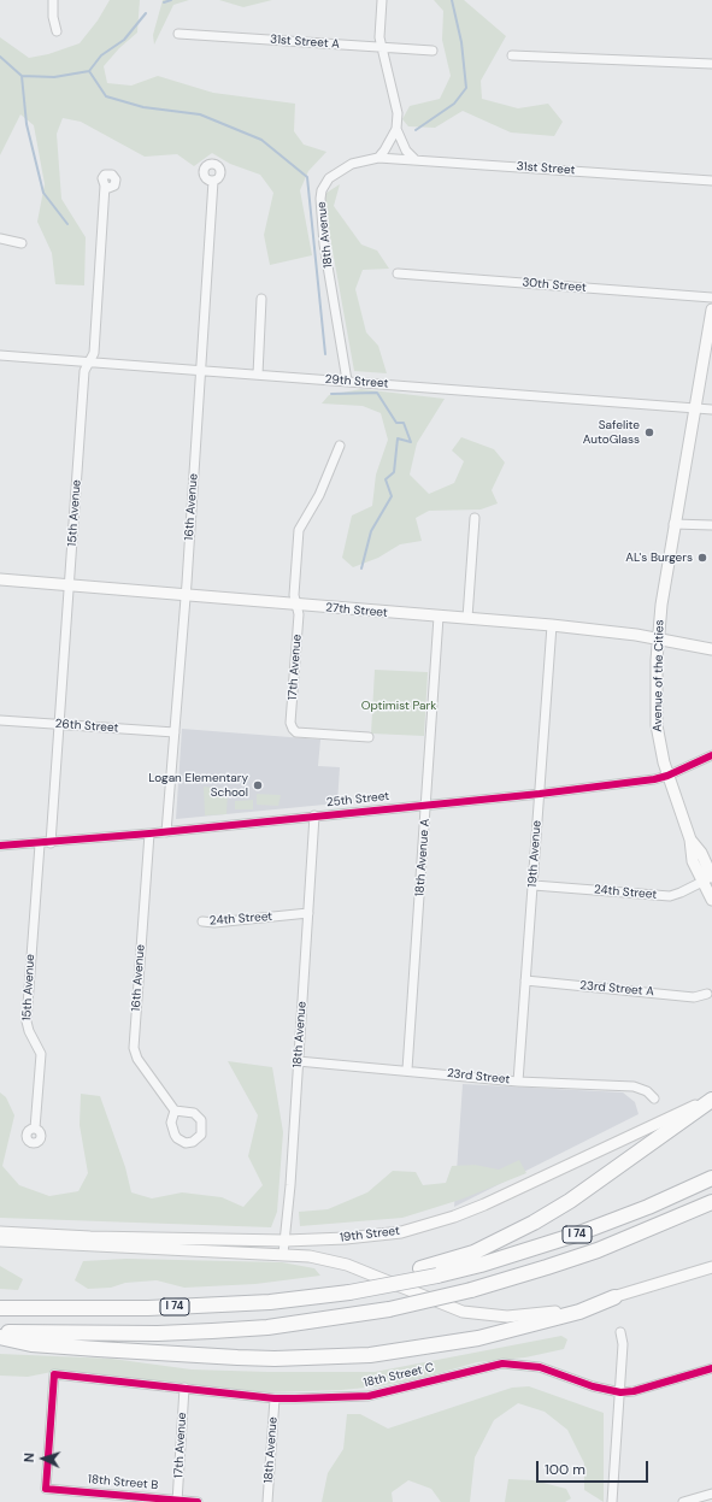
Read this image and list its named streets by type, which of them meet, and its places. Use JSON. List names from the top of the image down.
{
  "streets": {
    "highway": ["I 74"],
    "main road": ["27th Street", "Avenue of the Cities", "19th Street"],
    "street": [
      "31st Street A",
      "31st Street",
      "18th Avenue",
      "30th Street",
      "29th Street",
      "16th Avenue",
      "15th Avenue",
      "17th Avenue",
      "26th Street",
      "25th Street",
      "19th Avenue",
      "18th Avenue A",
      "24th Street",
      "23rd Street A",
      "23rd Street",
      "18th Street C",
      "18th Street B"
    ]
  },
  "crossings": [
    ["31st Street", "18th Avenue"],
    ["18th Avenue", "29th Street"],
    ["18th Avenue", "25th Street"],
    ["18th Avenue", "24th Street"],
    ["18th Avenue", "23rd Street"],
    ["18th Avenue", "19th Street"],
    ["18th Avenue", "18th Street C"],
    ["29th Street", "16th Avenue"],
    ["29th Street", "15th Avenue"],
    ["29th Street", "Avenue of the Cities"],
    ["16th Avenue", "27th Street"],
    ["16th Avenue", "26th Street"],
    ["16th Avenue", "25th Street"],
    ["15th Avenue", "27th Street"],
    ["15th Avenue", "26th Street"],
    ["15th Avenue", "25th Street"],
    ["27th Street", "17th Avenue"],
    ["27th Street", "Avenue of the Cities"],
    ["27th Street", "19th Avenue"],
    ["27th Street", "18th Avenue A"],
    ["17th Avenue", "18th Street C"],
    ["17th Avenue", "18th Street B"],
    ["Avenue of the Cities", "25th Street"],
    ["Avenue of the Cities", "24th Street"],
    ["25th Street", "19th Avenue"],
    ["25th Street", "18th Avenue A"],
    ["19th Avenue", "24th Street"],
    ["19th Avenue", "23rd Street A"],
    ["19th Avenue", "23rd Street"],
    ["18th Avenue A", "23rd Street"],
    ["18th Street C", "18th Street B"]
  ],
  "parks": ["Optimist Park"],
  "places": ["Safelite AutoGlass", "AL's Burgers", "Logan Elementary School"],
  "scale_bar": "100 m",
  "north": "left"
}
